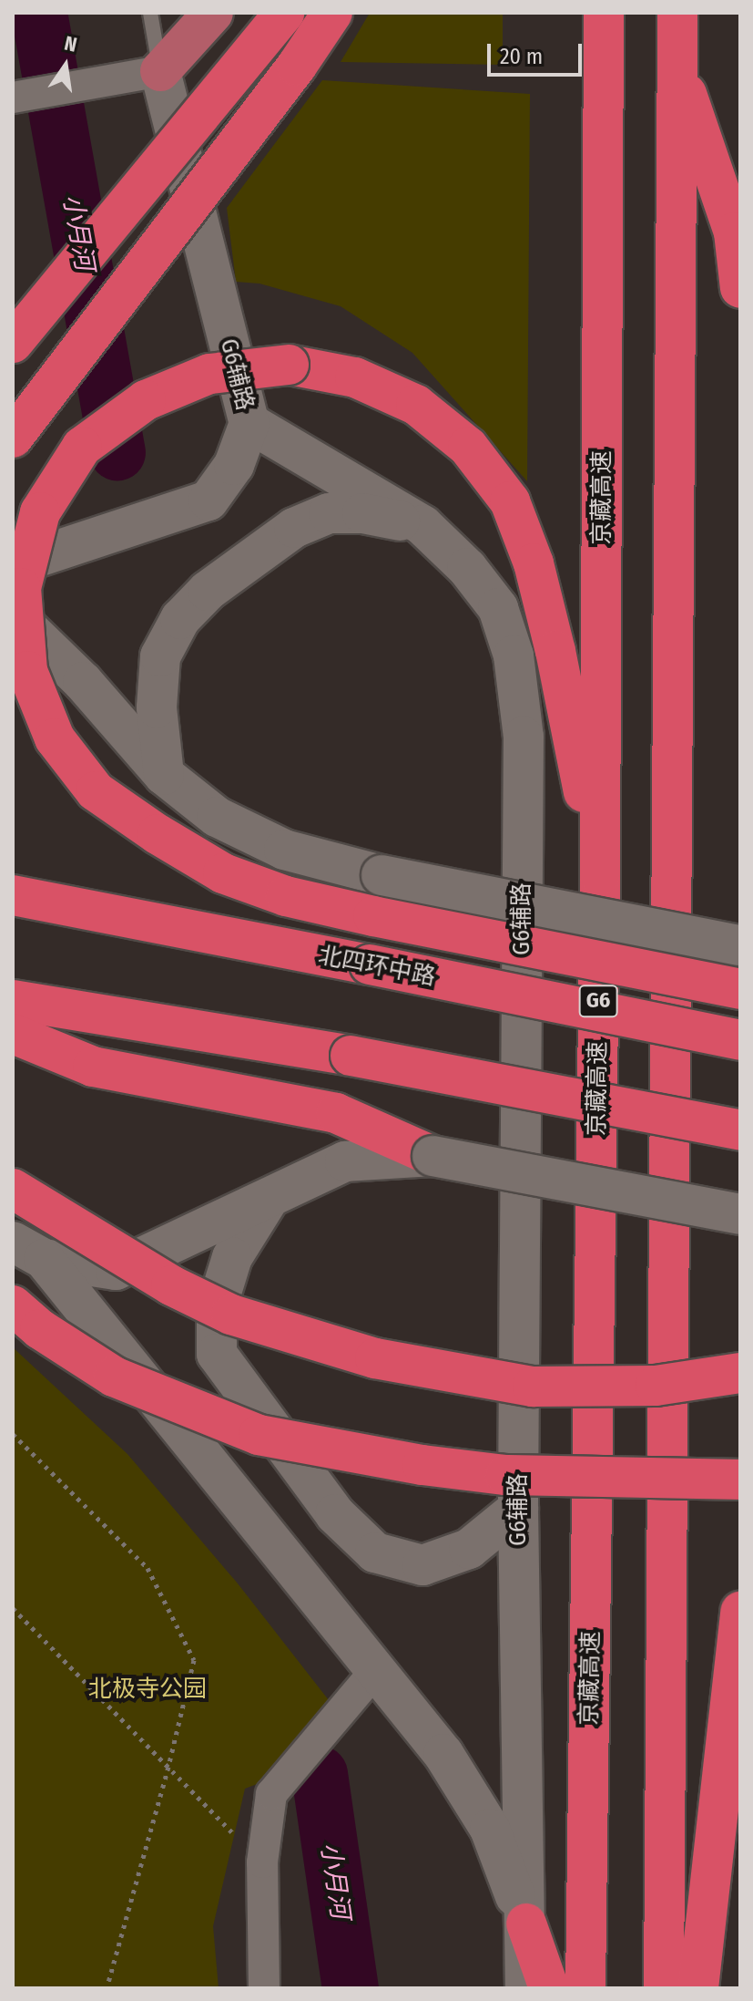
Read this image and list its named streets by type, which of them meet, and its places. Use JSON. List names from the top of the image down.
{
  "streets": {
    "highway": ["京藏高速", "北四环中路", "G6"],
    "street": ["G6辅路"]
  },
  "water": ["小月河"],
  "parks": ["北极寺公园"],
  "scale_bar": "20 m",
  "north": "top"
}
